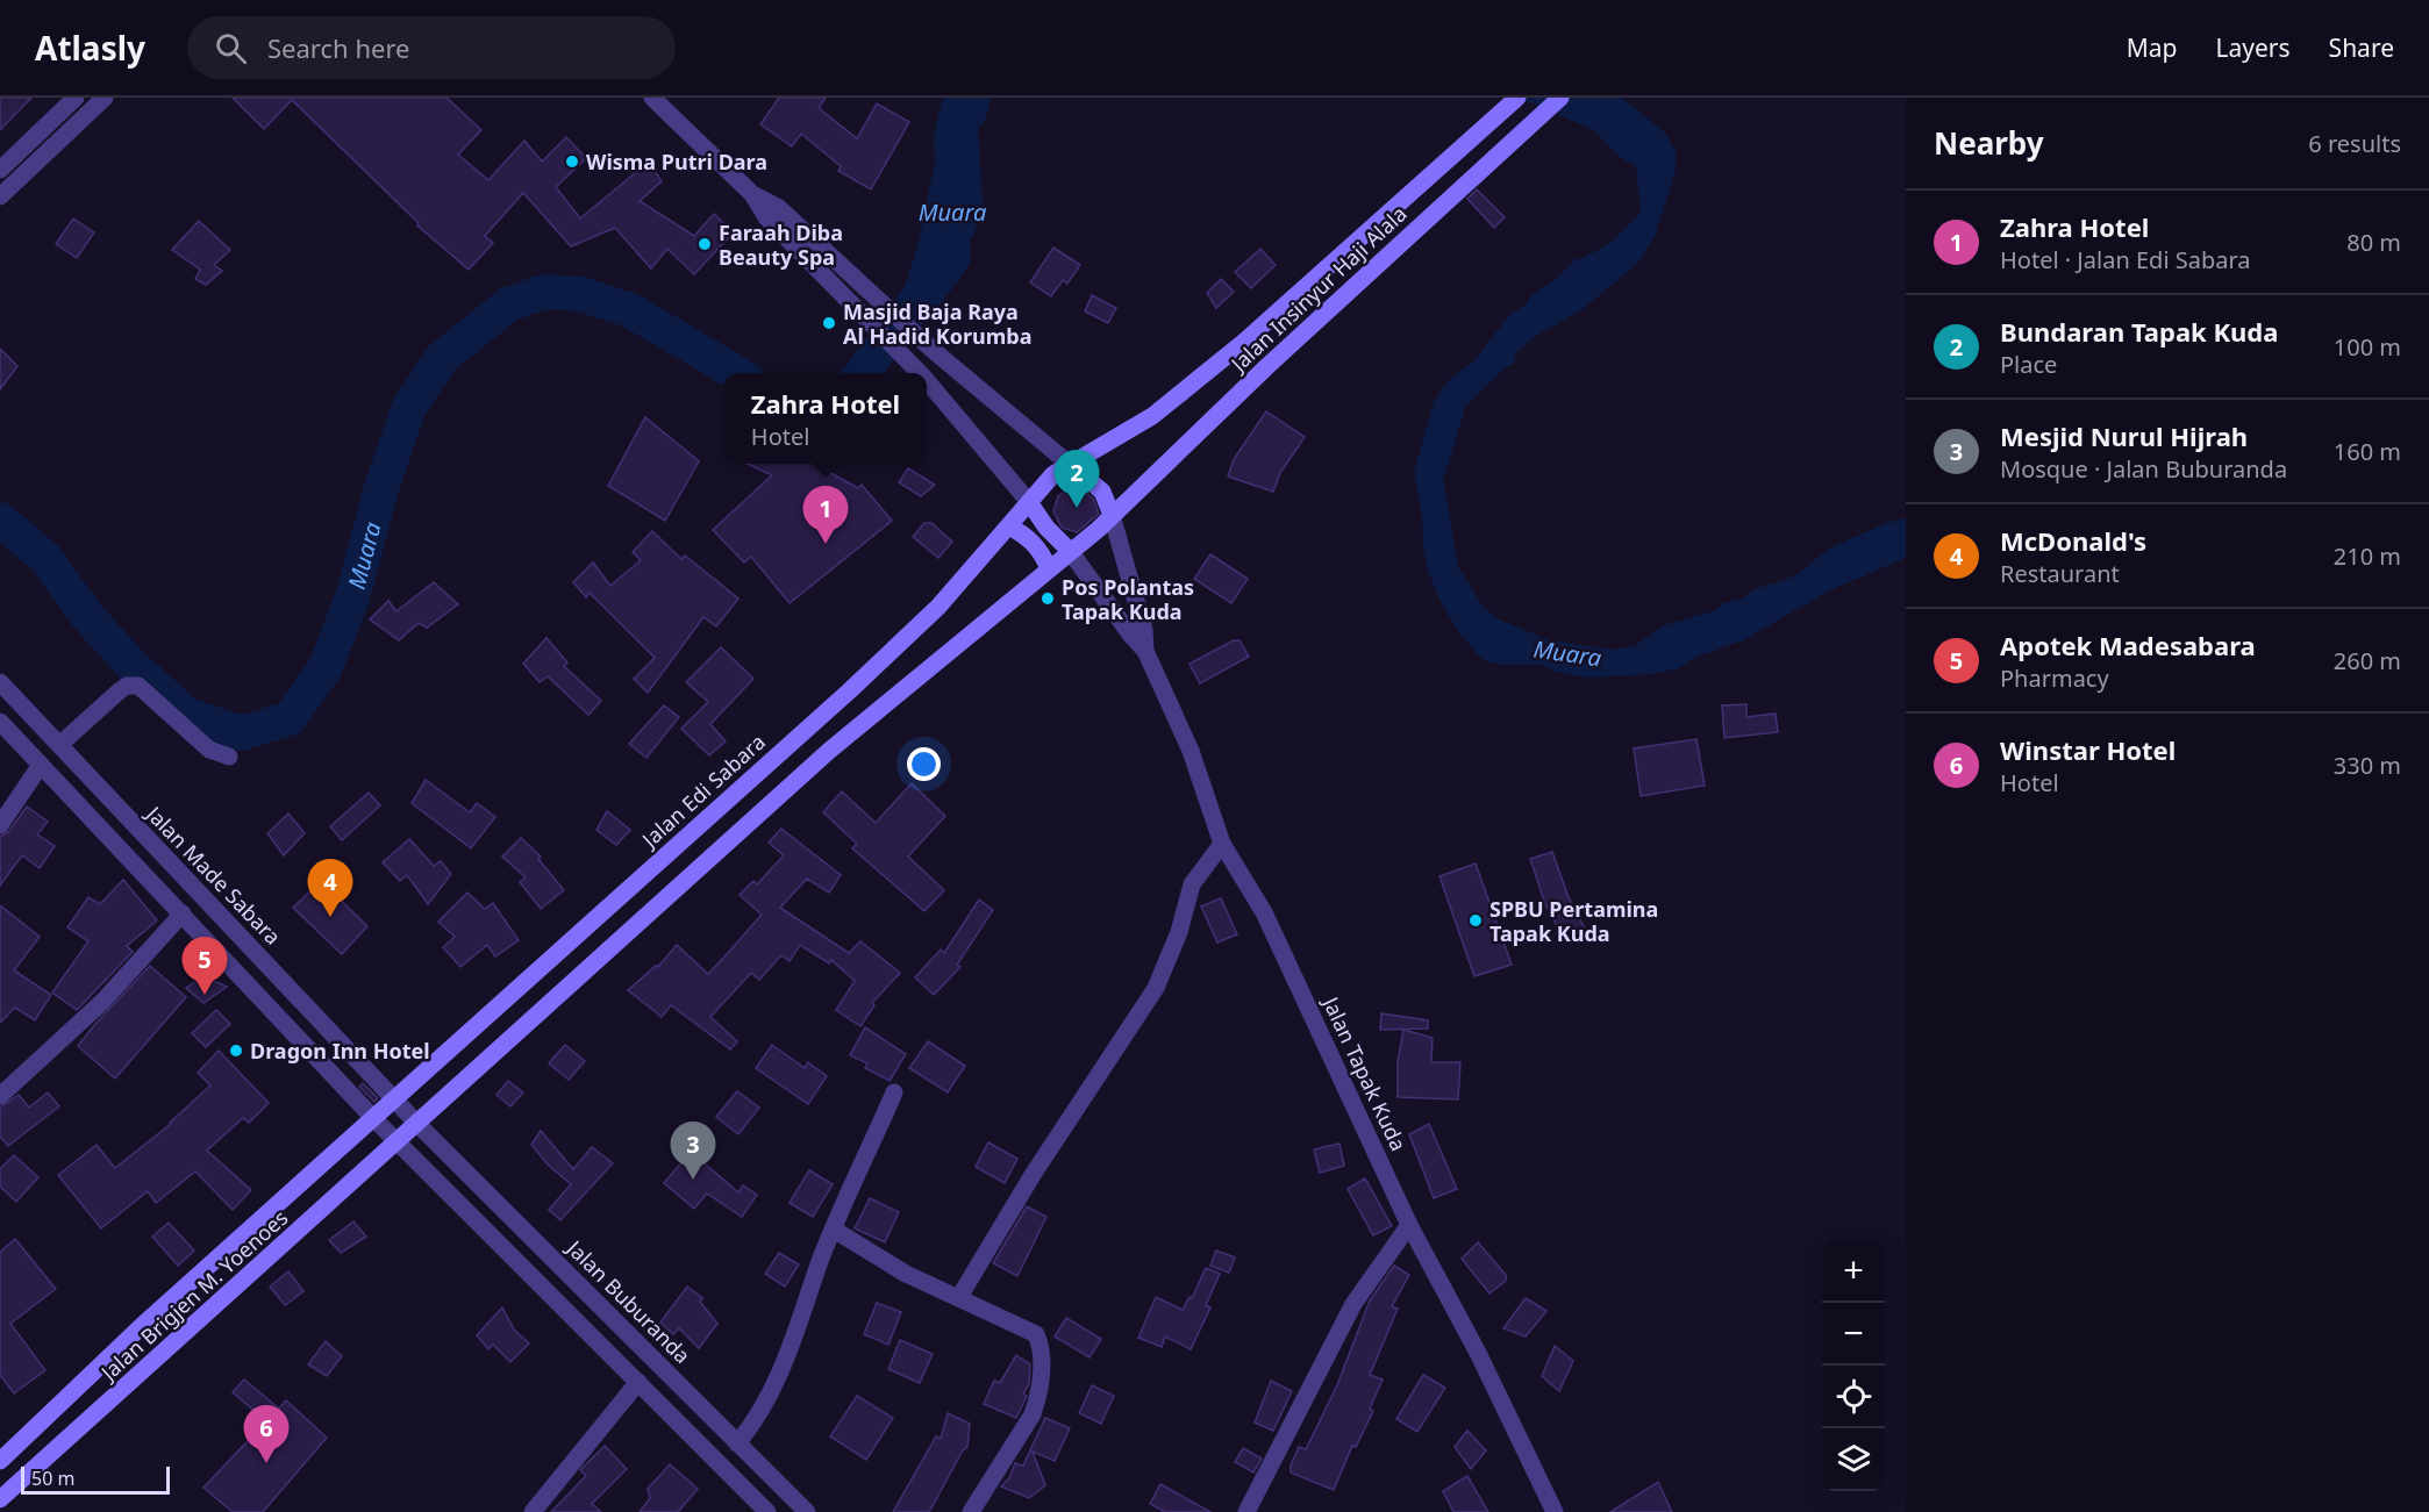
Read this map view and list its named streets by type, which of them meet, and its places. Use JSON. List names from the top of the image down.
{
  "streets": {
    "main road": ["Jalan Insinyur Haji Alala", "Jalan Edi Sabara", "Jalan Brigjen M. Yoenoes"],
    "street": ["Jalan Made Sabara", "Jalan Tapak Kuda", "Jalan Buburanda"]
  },
  "crossings": [
    ["Jalan Insinyur Haji Alala", "Jalan Edi Sabara"],
    ["Jalan Insinyur Haji Alala", "Jalan Tapak Kuda"],
    ["Jalan Edi Sabara", "Jalan Made Sabara"],
    ["Jalan Edi Sabara", "Jalan Tapak Kuda"],
    ["Jalan Edi Sabara", "Jalan Brigjen M. Yoenoes"],
    ["Jalan Made Sabara", "Jalan Brigjen M. Yoenoes"],
    ["Jalan Made Sabara", "Jalan Buburanda"],
    ["Jalan Brigjen M. Yoenoes", "Jalan Buburanda"]
  ],
  "water": ["Muara"],
  "places": [
    "Wisma Putri Dara",
    "Faraah Diba Beauty Spa",
    "Masjid Baja Raya Al Hadid Korumba",
    "Pos Polantas Tapak Kuda",
    "SPBU Pertamina Tapak Kuda",
    "Dragon Inn Hotel"
  ],
  "scale_bar": "50 m",
  "page": {
    "header": "Atlasly",
    "search": "Search here",
    "nav": ["Map", "Layers", "Share"],
    "heading": ["Nearby", "6 results"],
    "list": [
      {
        "mark": "1",
        "name": "Zahra Hotel",
        "note": "Hotel · Jalan Edi Sabara",
        "value": "80 m"
      },
      {
        "mark": "2",
        "name": "Bundaran Tapak Kuda",
        "note": "Place",
        "value": "100 m"
      },
      {
        "mark": "3",
        "name": "Mesjid Nurul Hijrah",
        "note": "Mosque · Jalan Buburanda",
        "value": "160 m"
      },
      {
        "mark": "4",
        "name": "McDonald's",
        "note": "Restaurant",
        "value": "210 m"
      },
      {
        "mark": "5",
        "name": "Apotek Madesabara",
        "note": "Pharmacy",
        "value": "260 m"
      },
      {
        "mark": "6",
        "name": "Winstar Hotel",
        "note": "Hotel",
        "value": "330 m"
      }
    ],
    "popup": ["Zahra Hotel", "Hotel"],
    "pins": [
      "2",
      "1",
      "4",
      "5",
      "3",
      "6"
    ],
    "map_buttons": ["+", "−"],
    "scale": "50 m"
  }
}
